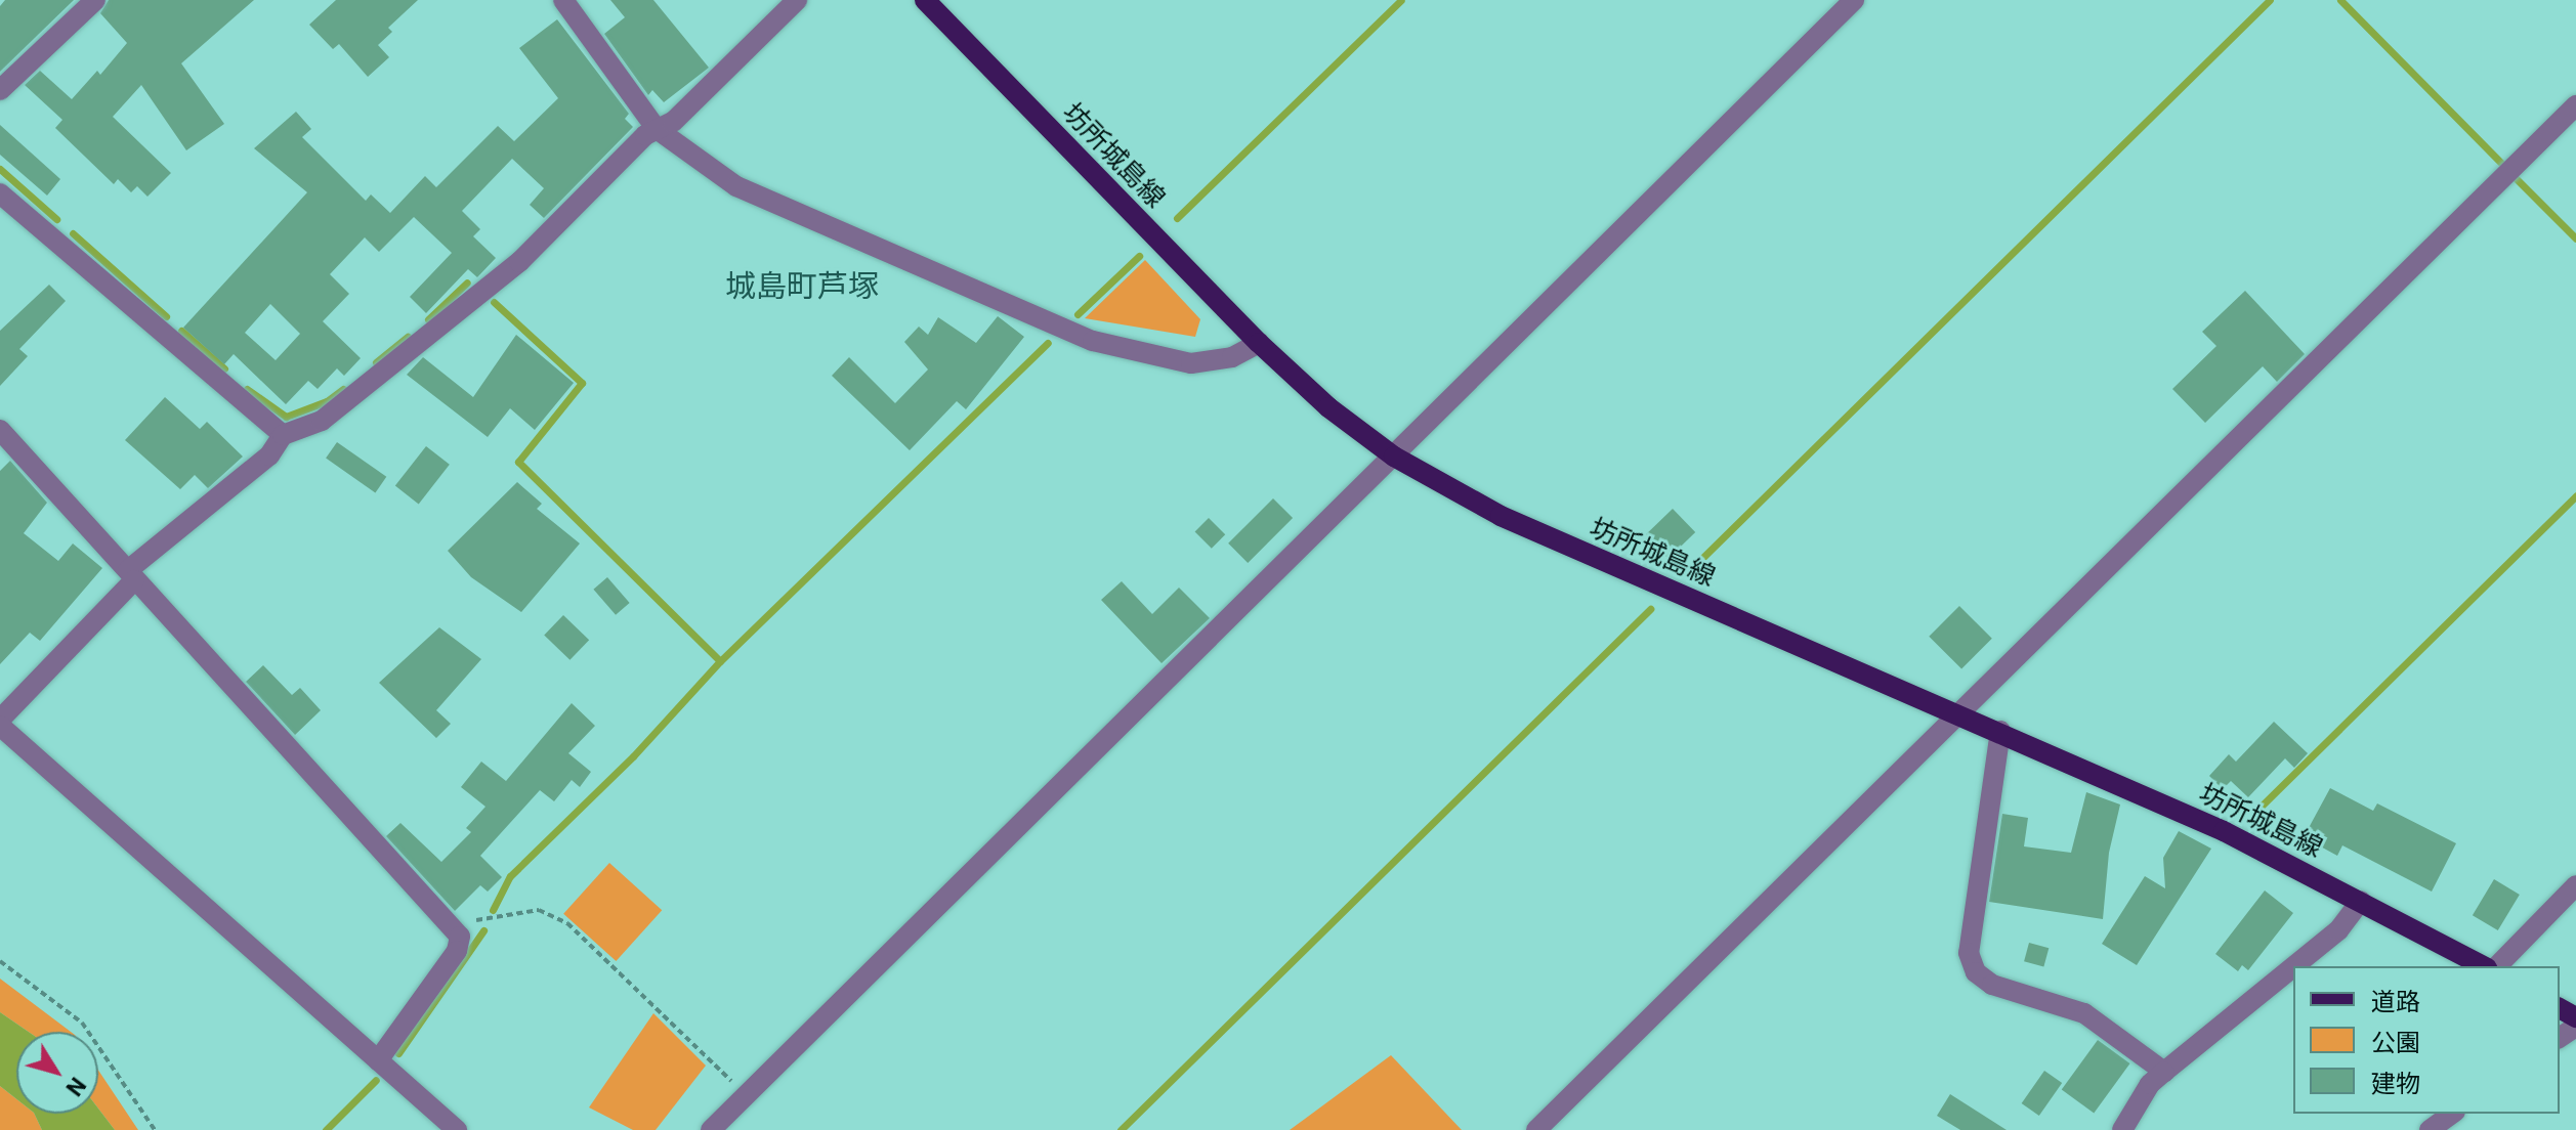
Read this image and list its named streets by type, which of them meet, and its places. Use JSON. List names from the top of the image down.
{
  "streets": {
    "main road": ["坊所城島線"]
  },
  "districts": ["城島町芦塚"],
  "legend": ["道路", "公園", "建物"],
  "north": "bottom right"
}
